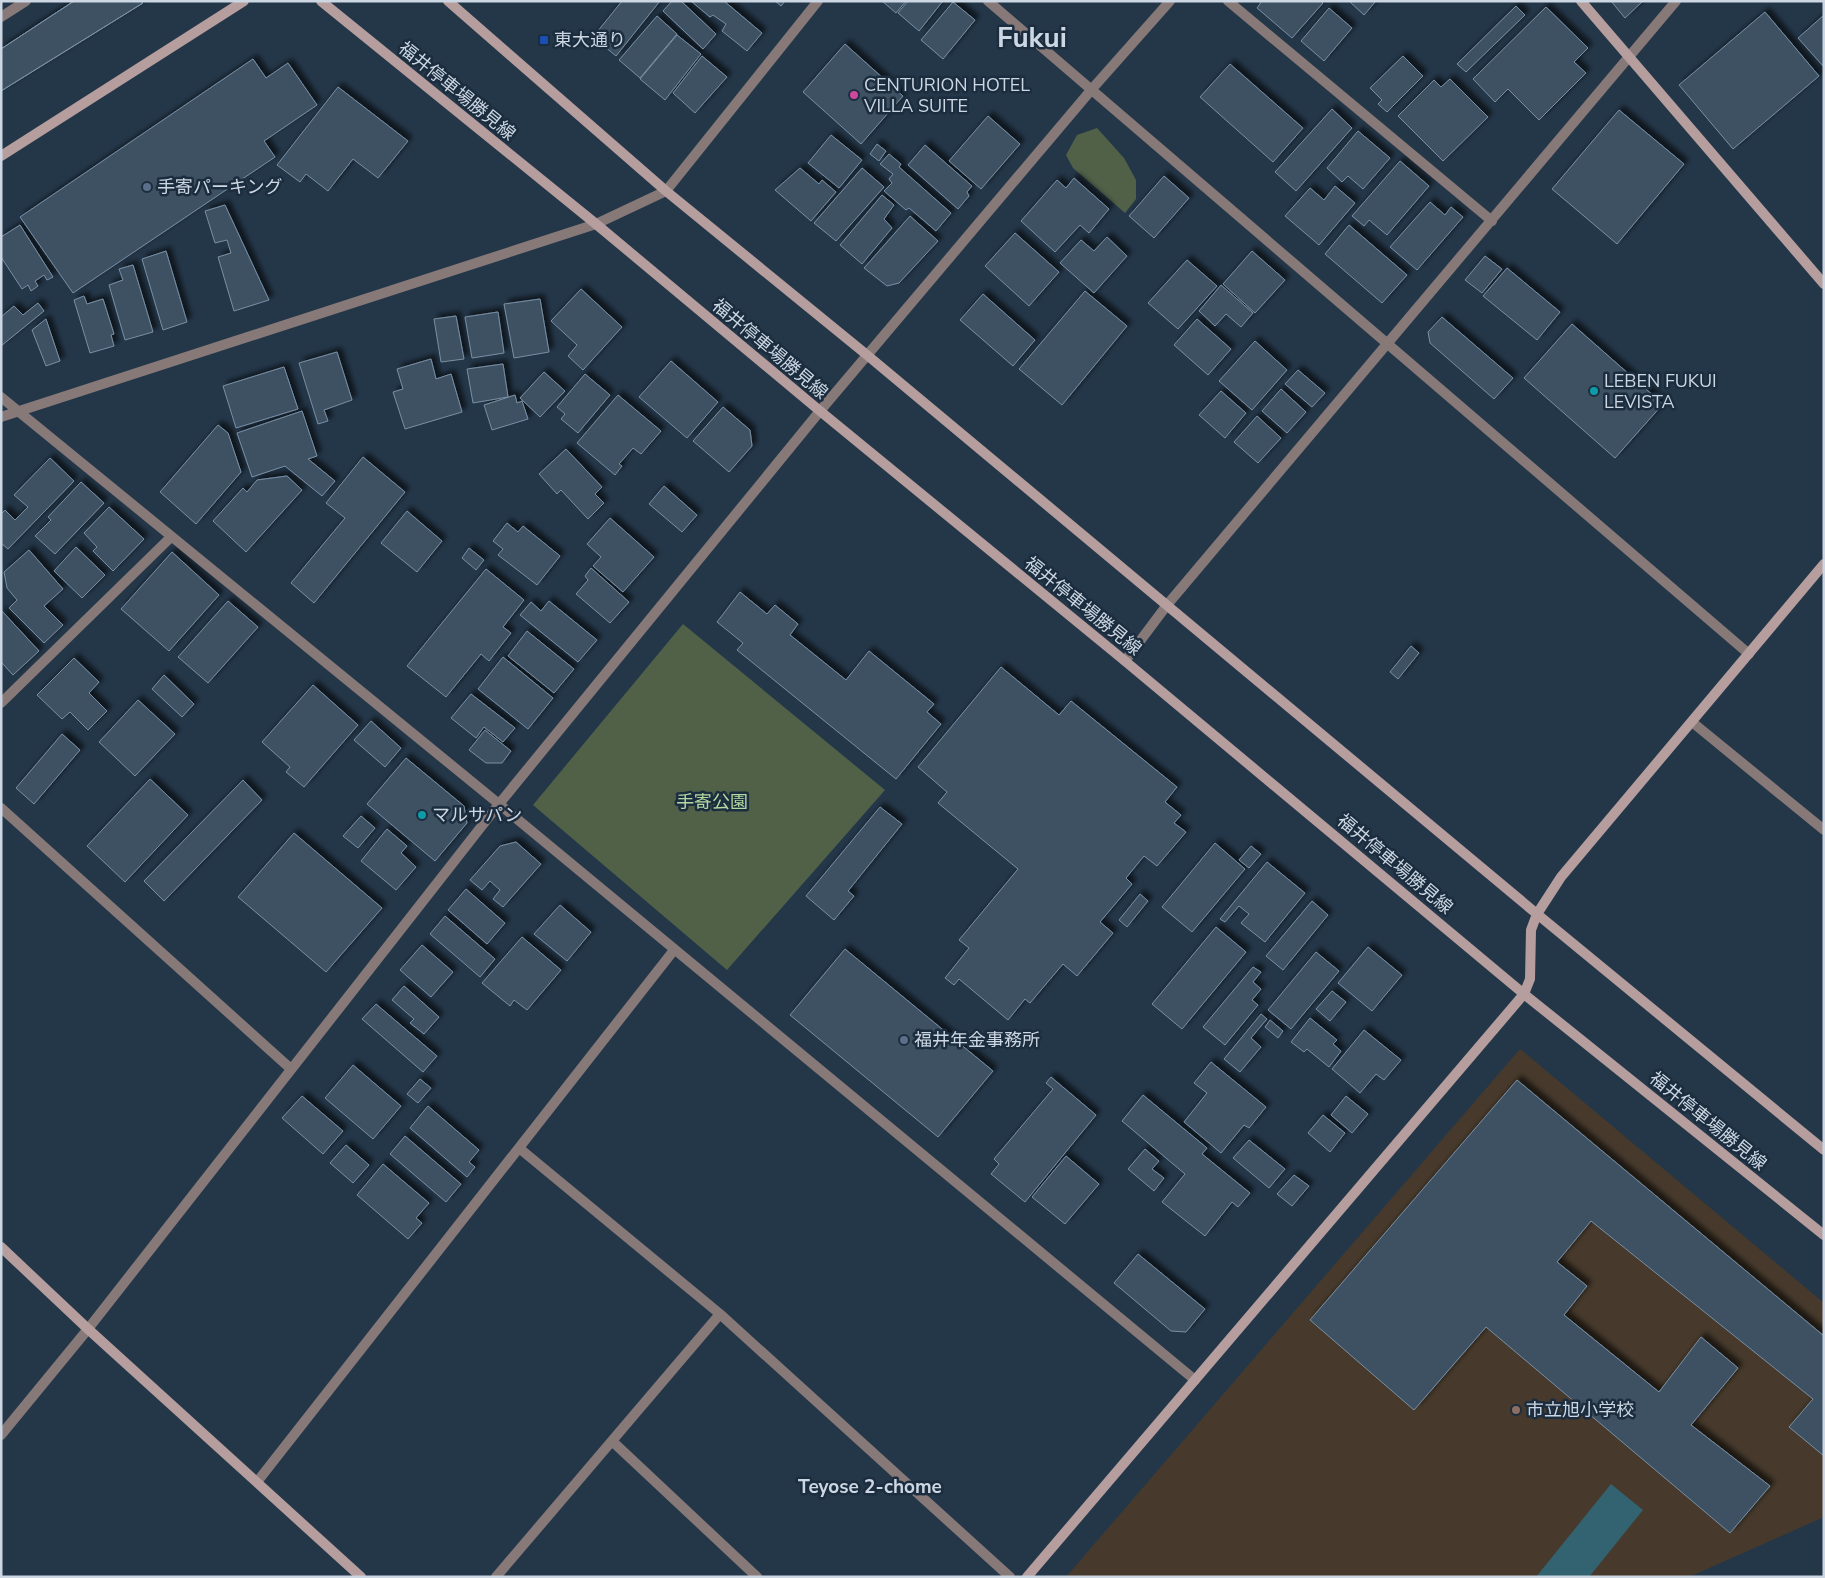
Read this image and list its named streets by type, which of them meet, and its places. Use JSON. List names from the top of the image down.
{
  "streets": {
    "main road": ["福井停車場勝見線"]
  },
  "districts": ["Fukui", "Teyose 2-chome"],
  "parks": ["手寄公園"],
  "places": {
    "transit": ["東大通り"],
    "other": [
      "CENTURION HOTEL VILLA SUITE",
      "手寄パーキング",
      "LEBEN FUKUI LEVISTA",
      "マルサパン",
      "福井年金事務所",
      "市立旭小学校"
    ]
  }
}
